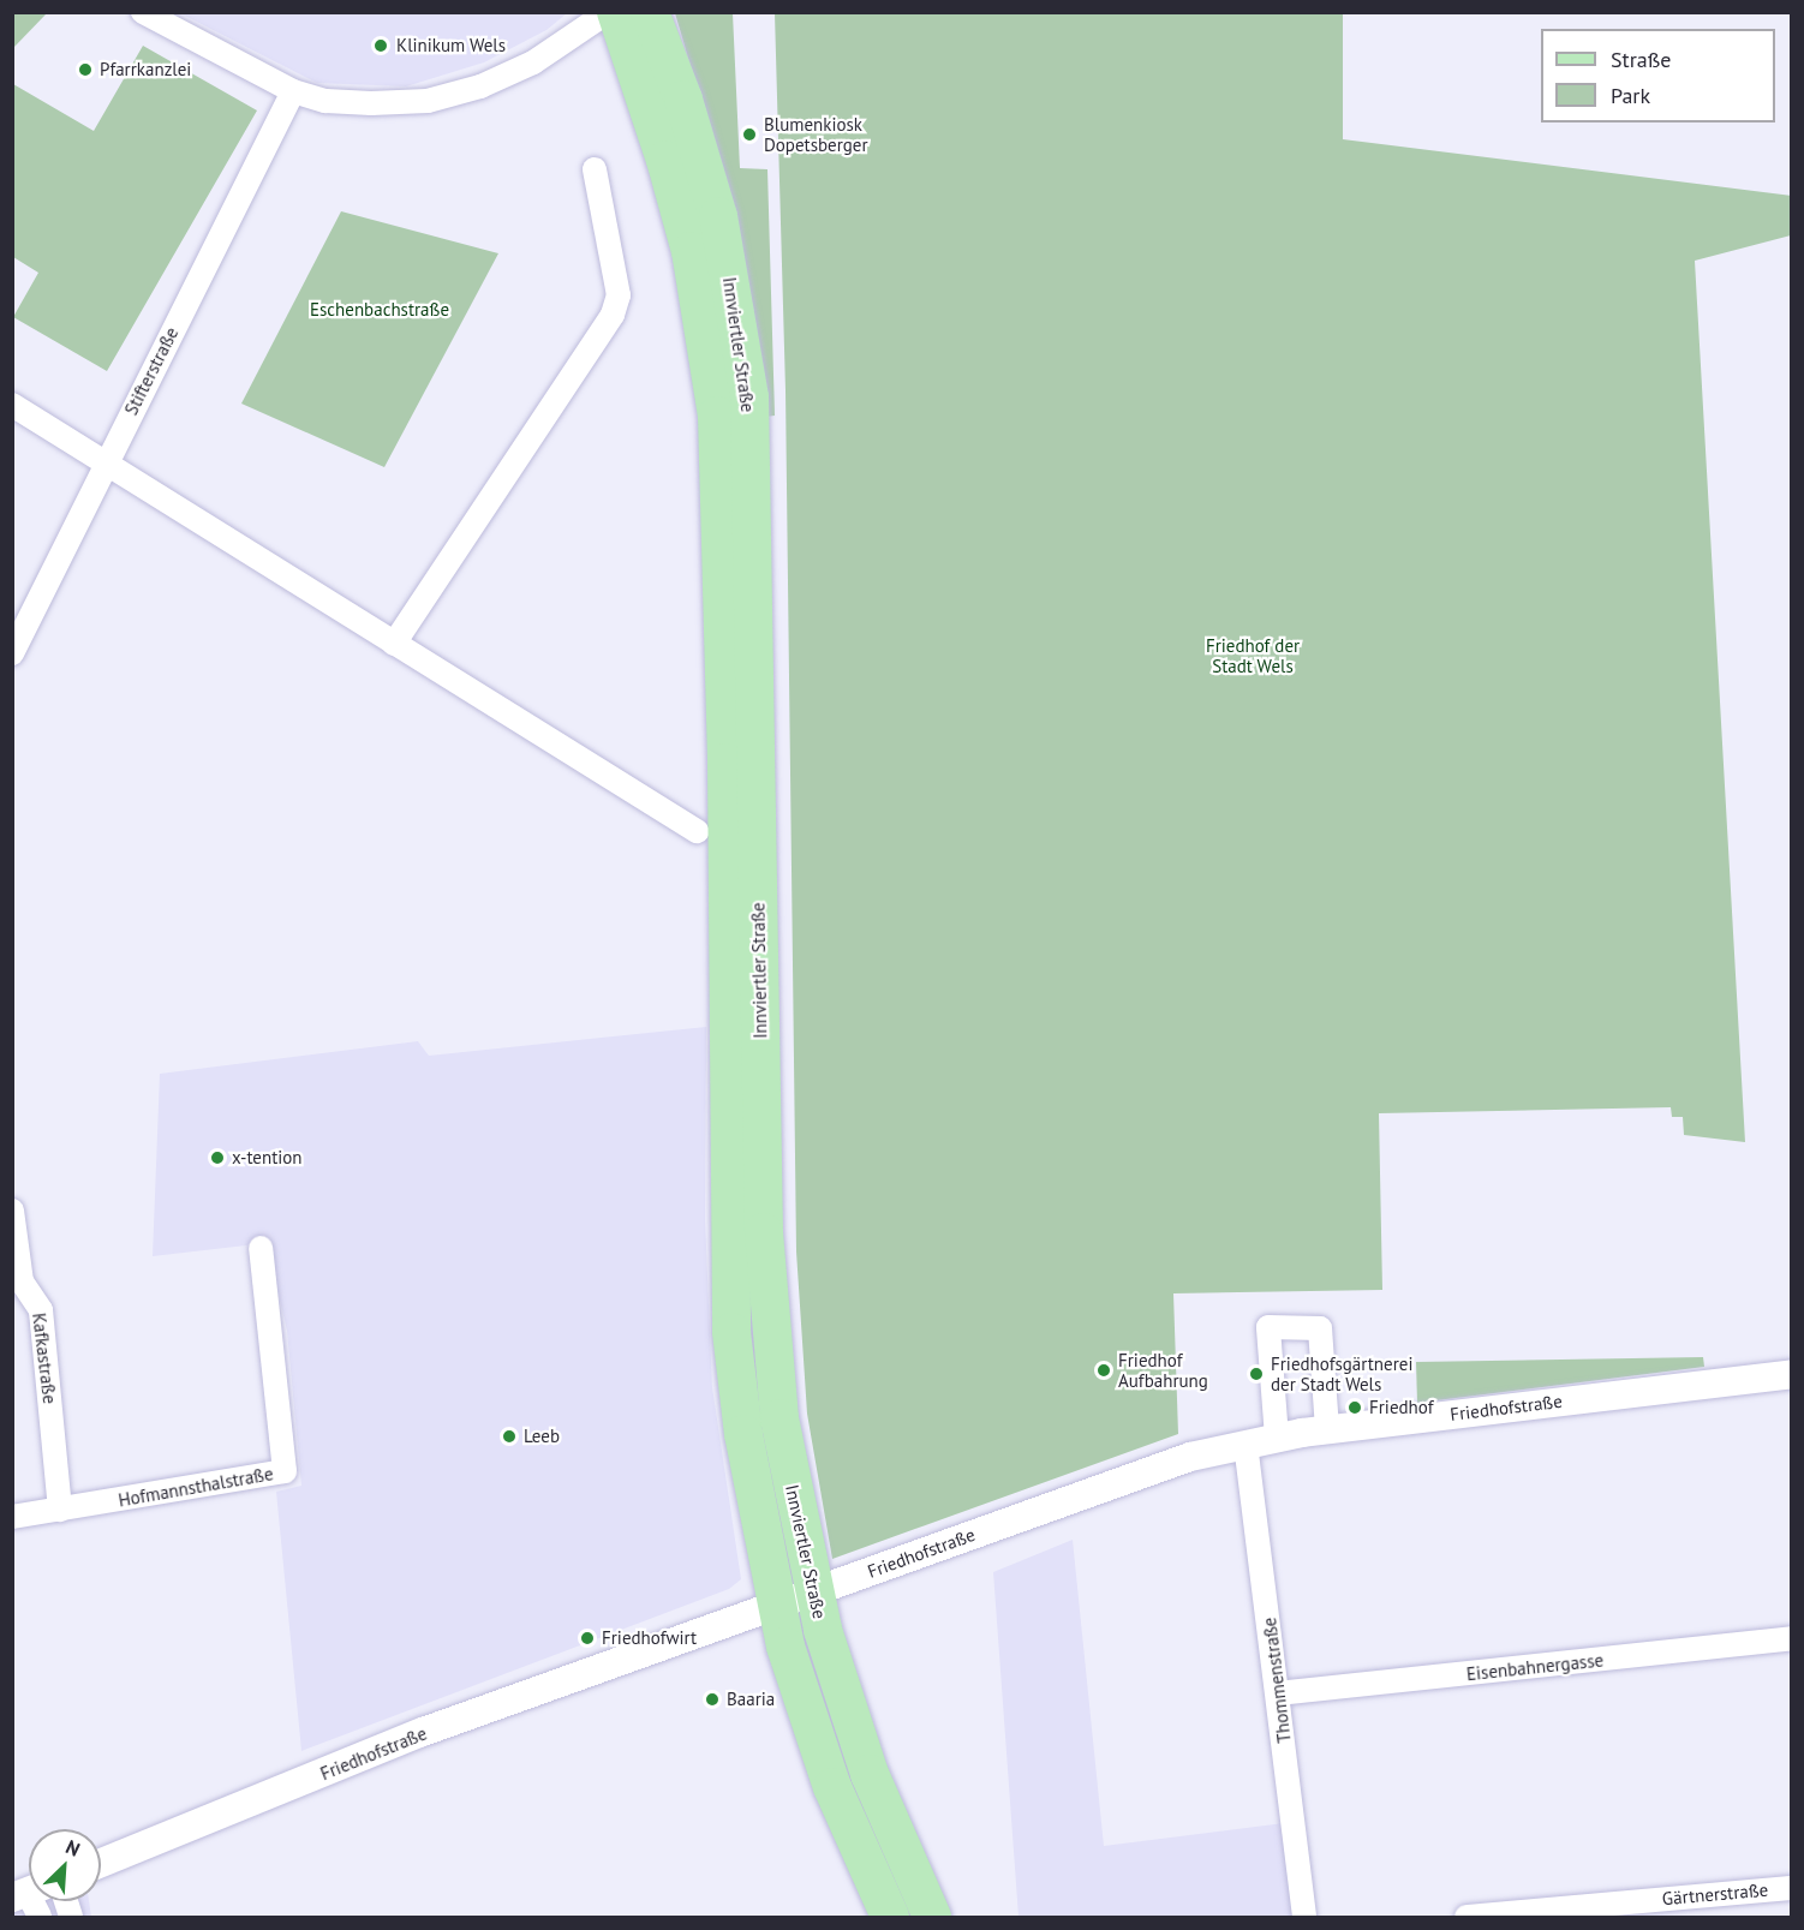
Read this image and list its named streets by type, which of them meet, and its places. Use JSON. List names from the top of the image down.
{
  "streets": {
    "main road": ["Innviertler Straße"],
    "street": [
      "Stifterstraße",
      "Kafkastraße",
      "Friedhofstraße",
      "Hofmannsthalstraße",
      "Eisenbahnergasse",
      "Thommenstraße",
      "Gärtnerstraße"
    ]
  },
  "crossings": [
    ["Innviertler Straße", "Friedhofstraße"],
    ["Kafkastraße", "Hofmannsthalstraße"],
    ["Friedhofstraße", "Thommenstraße"],
    ["Eisenbahnergasse", "Thommenstraße"]
  ],
  "parks": ["Eschenbachstraße", "Friedhof der Stadt Wels"],
  "places": [
    "Klinikum Wels",
    "Pfarrkanzlei",
    "Blumenkiosk Dopetsberger",
    "x-tention",
    "Friedhof Aufbahrung",
    "Friedhofsgärtnerei der Stadt Wels",
    "Friedhof",
    "Leeb",
    "Friedhofwirt",
    "Baaria"
  ],
  "legend": ["Straße", "Park"],
  "north": "top right"
}
